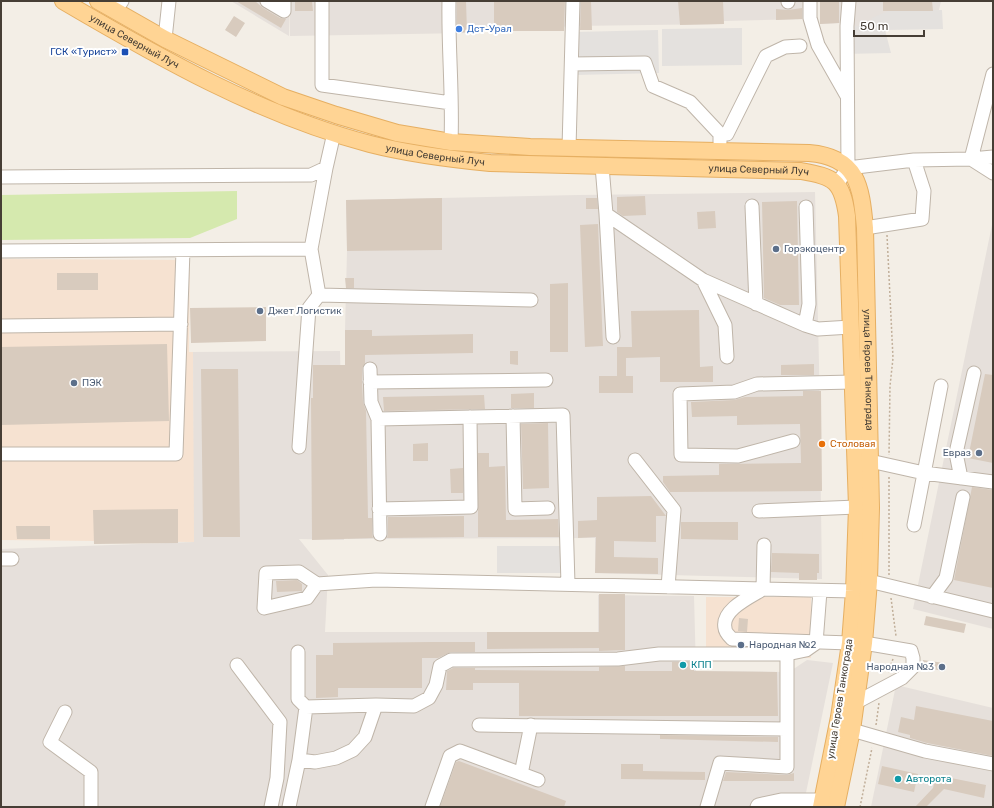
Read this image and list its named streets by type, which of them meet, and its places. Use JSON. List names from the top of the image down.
{
  "streets": {
    "main road": ["улица Северный Луч", "улица Героев Танкограда"]
  },
  "crossings": [
    ["улица Северный Луч", "улица Героев Танкограда"]
  ],
  "places": {
    "other": [
      "Дст-Урал",
      "Горэкоцентр",
      "Джет Логистик",
      "ПЭК",
      "Столовая",
      "Евраз",
      "Народная №2",
      "КПП",
      "Народная №3",
      "Авторота"
    ],
    "transit": ["ГСК «Турист»"]
  },
  "scale_bar": "50 m"
}
